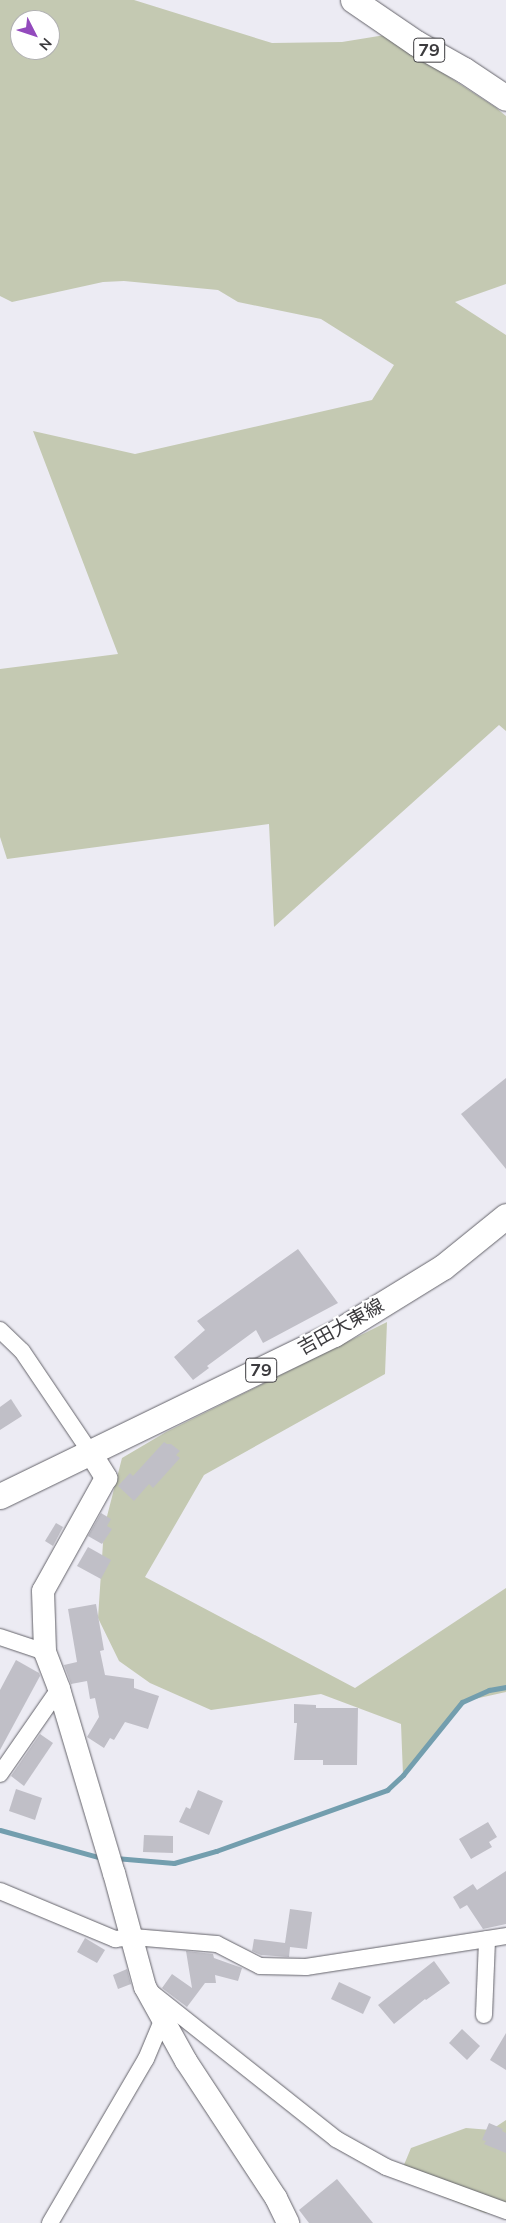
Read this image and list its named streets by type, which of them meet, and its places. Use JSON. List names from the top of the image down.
{
  "streets": {
    "main road": ["79", "吉田大東線"]
  },
  "north": "bottom right"
}
